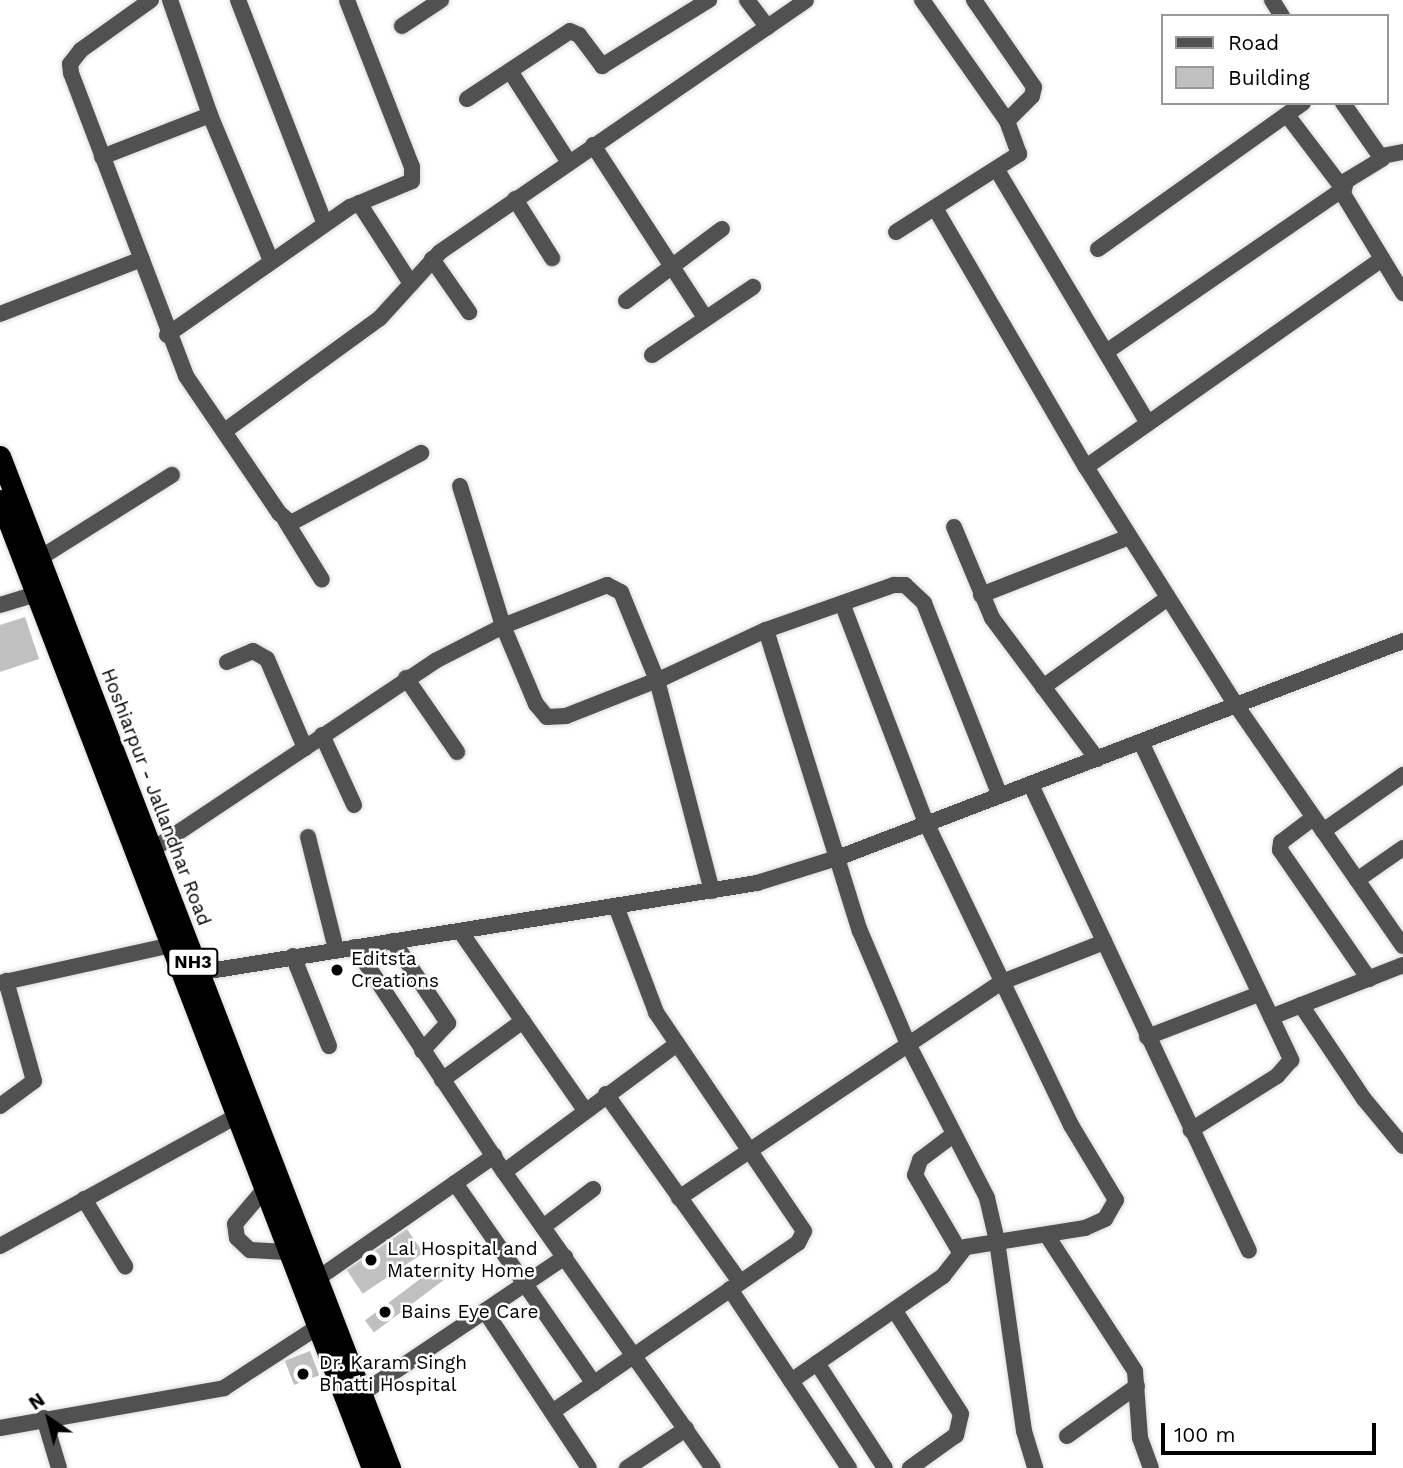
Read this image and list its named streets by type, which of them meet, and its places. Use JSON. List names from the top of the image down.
{
  "streets": {
    "highway": ["Hoshiarpur - Jallandhar Road", "NH3"]
  },
  "places": [
    "Editsta Creations",
    "Lal Hospital and Maternity Home",
    "Bains Eye Care",
    "Dr. Karam Singh Bhatti Hospital"
  ],
  "legend": ["Road", "Building"],
  "scale_bar": "100 m",
  "north": "top left"
}
